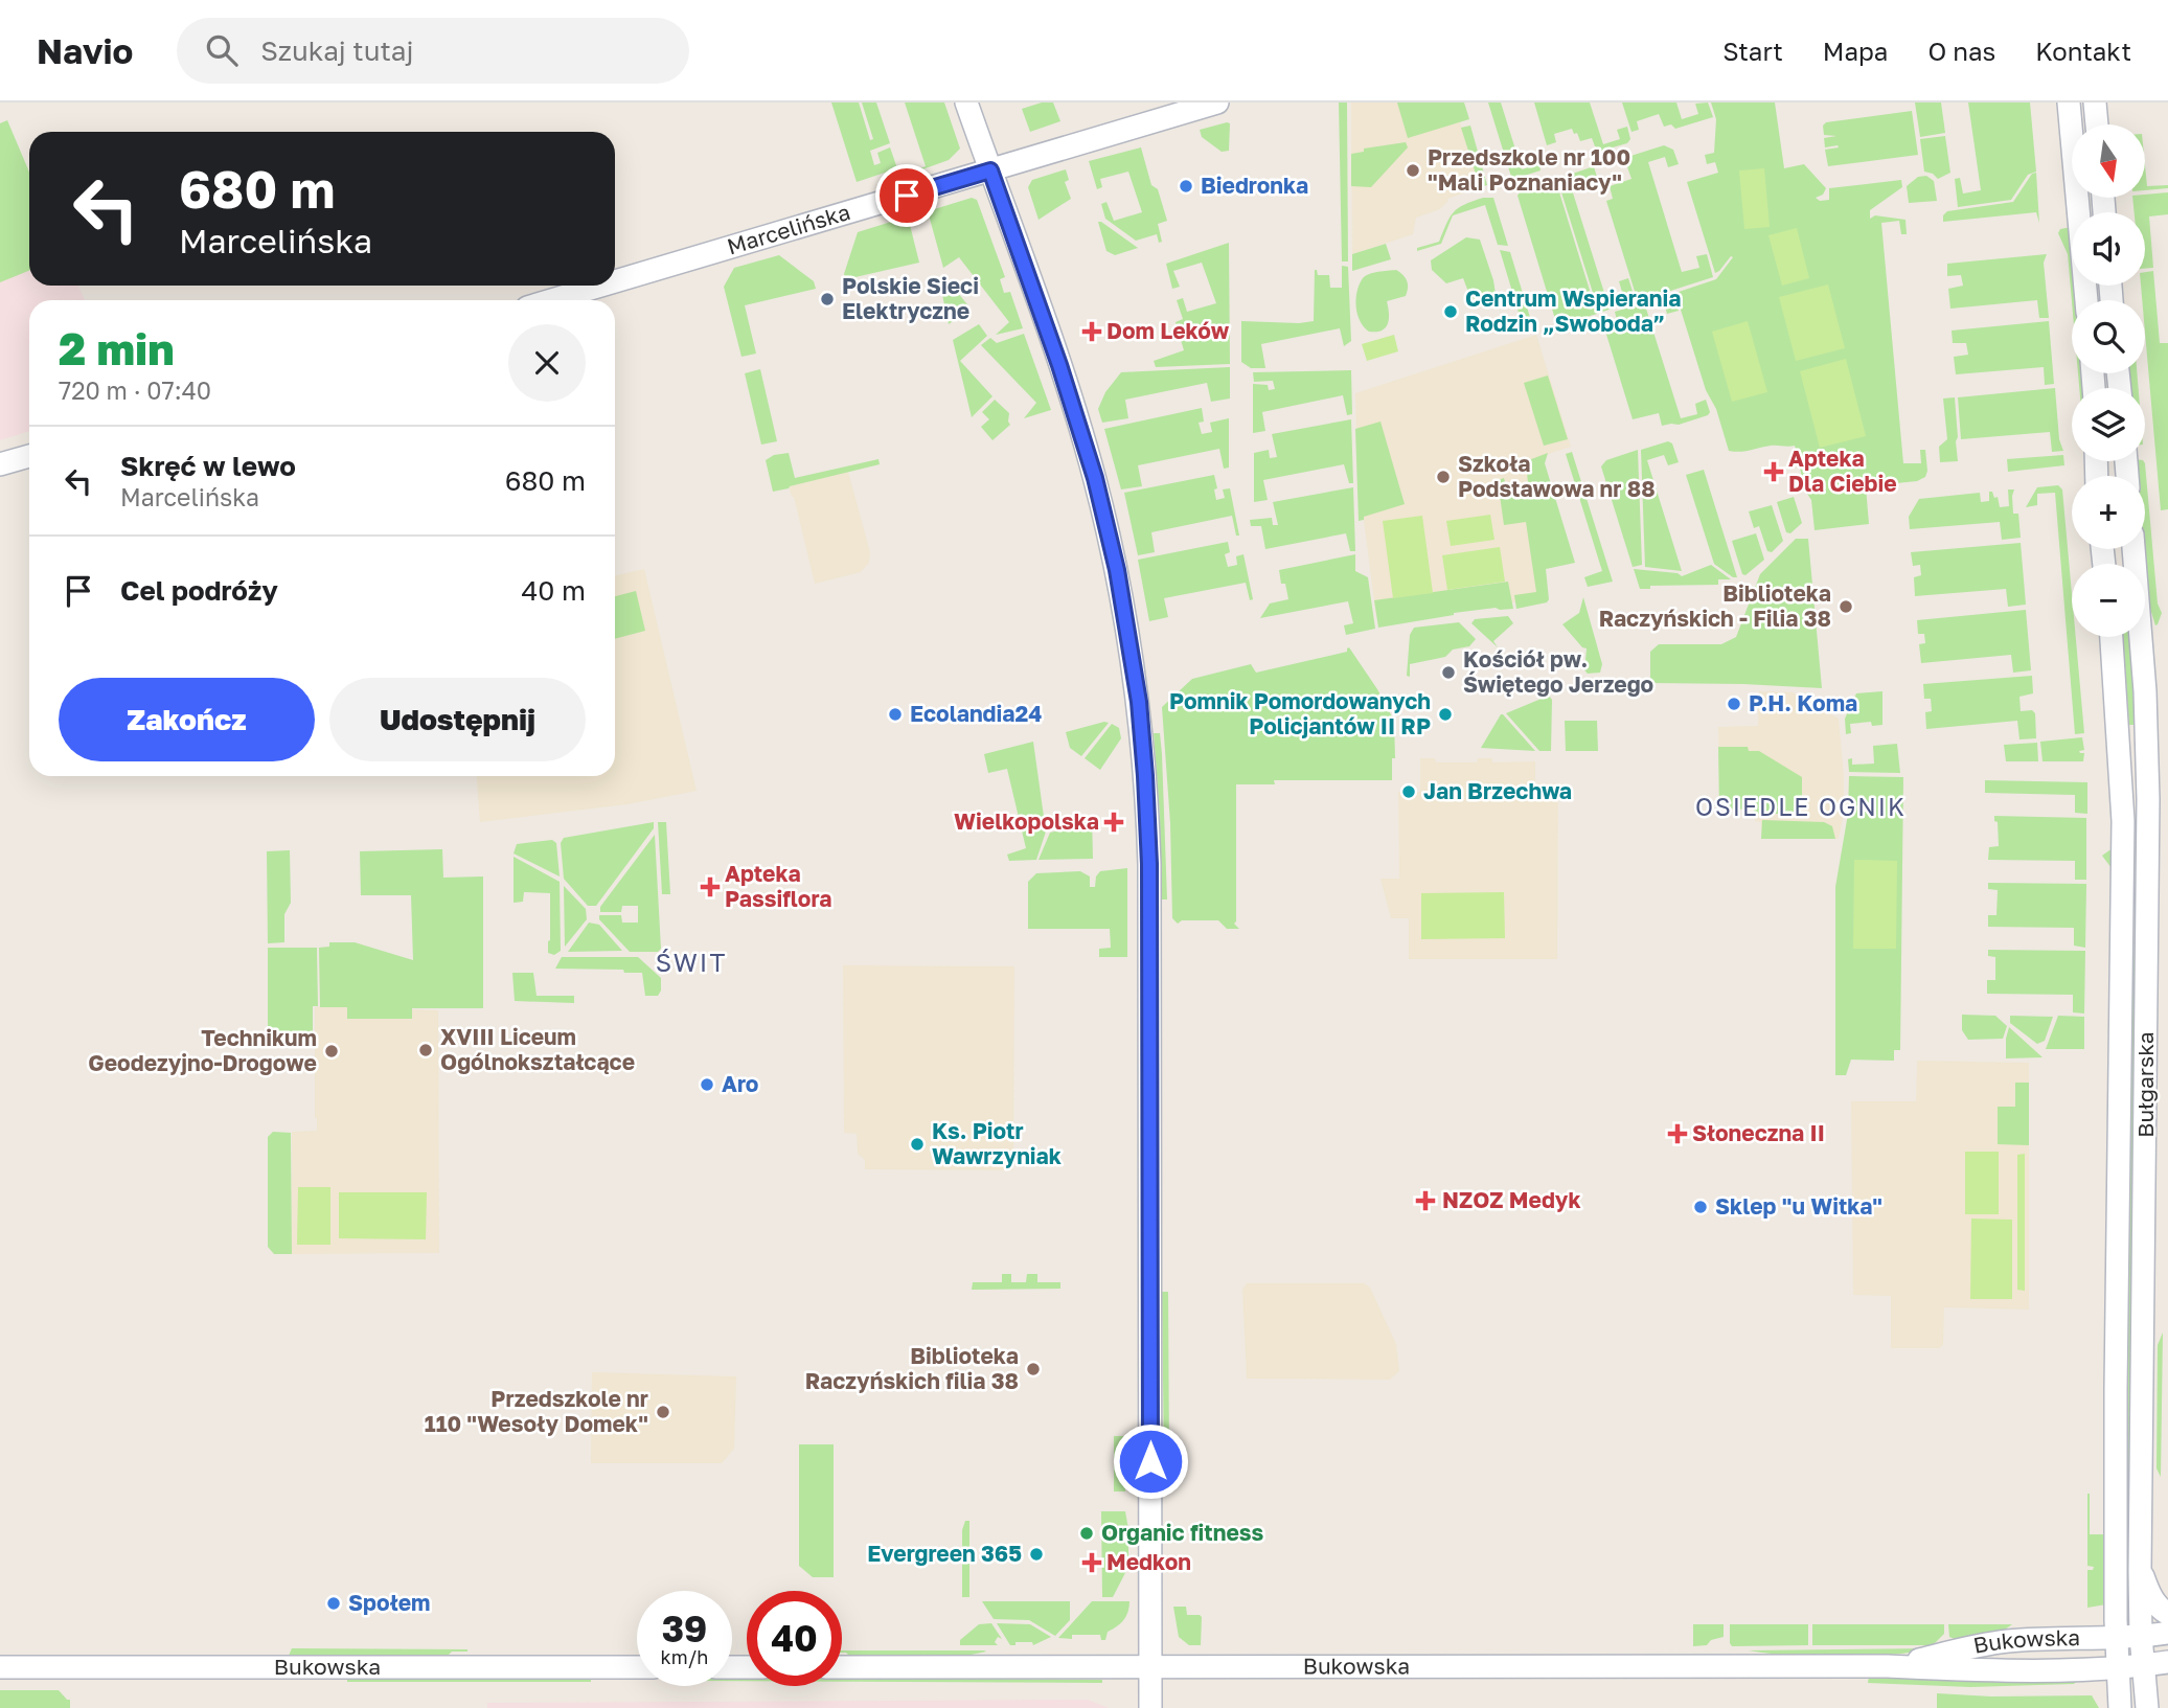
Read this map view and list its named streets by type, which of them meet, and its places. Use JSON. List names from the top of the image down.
{
  "streets": {
    "street": ["Marcelińska", "Bułgarska", "Bukowska"]
  },
  "crossings": [
    ["Bułgarska", "Bukowska"]
  ],
  "districts": ["OSIEDLE OGNIK", "ŚWIT"],
  "places": {
    "other": [
      "Przedszkole nr 100 \"Mali Poznaniacy\"",
      "Biedronka",
      "Polskie Sieci Elektryczne",
      "Centrum Wspierania Rodzin „Swoboda”",
      "Szkoła Podstawowa nr 88",
      "Biblioteka Raczyńskich - Filia 38",
      "Kościół pw. Świętego Jerzego",
      "P.H. Koma",
      "Ecolandia24",
      "Pomnik Pomordowanych Policjantów II RP",
      "Jan Brzechwa",
      "XVIII Liceum Ogólnokształcące",
      "Technikum Geodezyjno-Drogowe",
      "Aro",
      "Ks. Piotr Wawrzyniak",
      "Sklep \"u Witka\"",
      "Biblioteka Raczyńskich filia 38",
      "Przedszkole nr 110 \"Wesoły Domek\"",
      "Organic fitness",
      "Evergreen 365",
      "Społem"
    ],
    "health": [
      "Dom Leków",
      "Apteka Dla Ciebie",
      "Wielkopolska",
      "Apteka Passiflora",
      "Słoneczna II",
      "NZOZ Medyk",
      "Medkon"
    ]
  },
  "north": "bottom",
  "page": {
    "header": "Navio",
    "search": "Szukaj tutaj",
    "nav": [
      "Start",
      "Mapa",
      "O nas",
      "Kontakt"
    ],
    "map_buttons": ["+", "−"],
    "turn": ["680 m", "Marcelińska"],
    "heading": ["2 min", "720 m · 07:40"],
    "list": [
      {
        "name": "Skręć w lewo",
        "note": "Marcelińska",
        "value": "680 m"
      },
      {
        "name": "Cel podróży",
        "value": "40 m"
      }
    ],
    "buttons": ["Zakończ", "Udostępnij"],
    "speed": "39 km/h",
    "limit": "40"
  }
}
